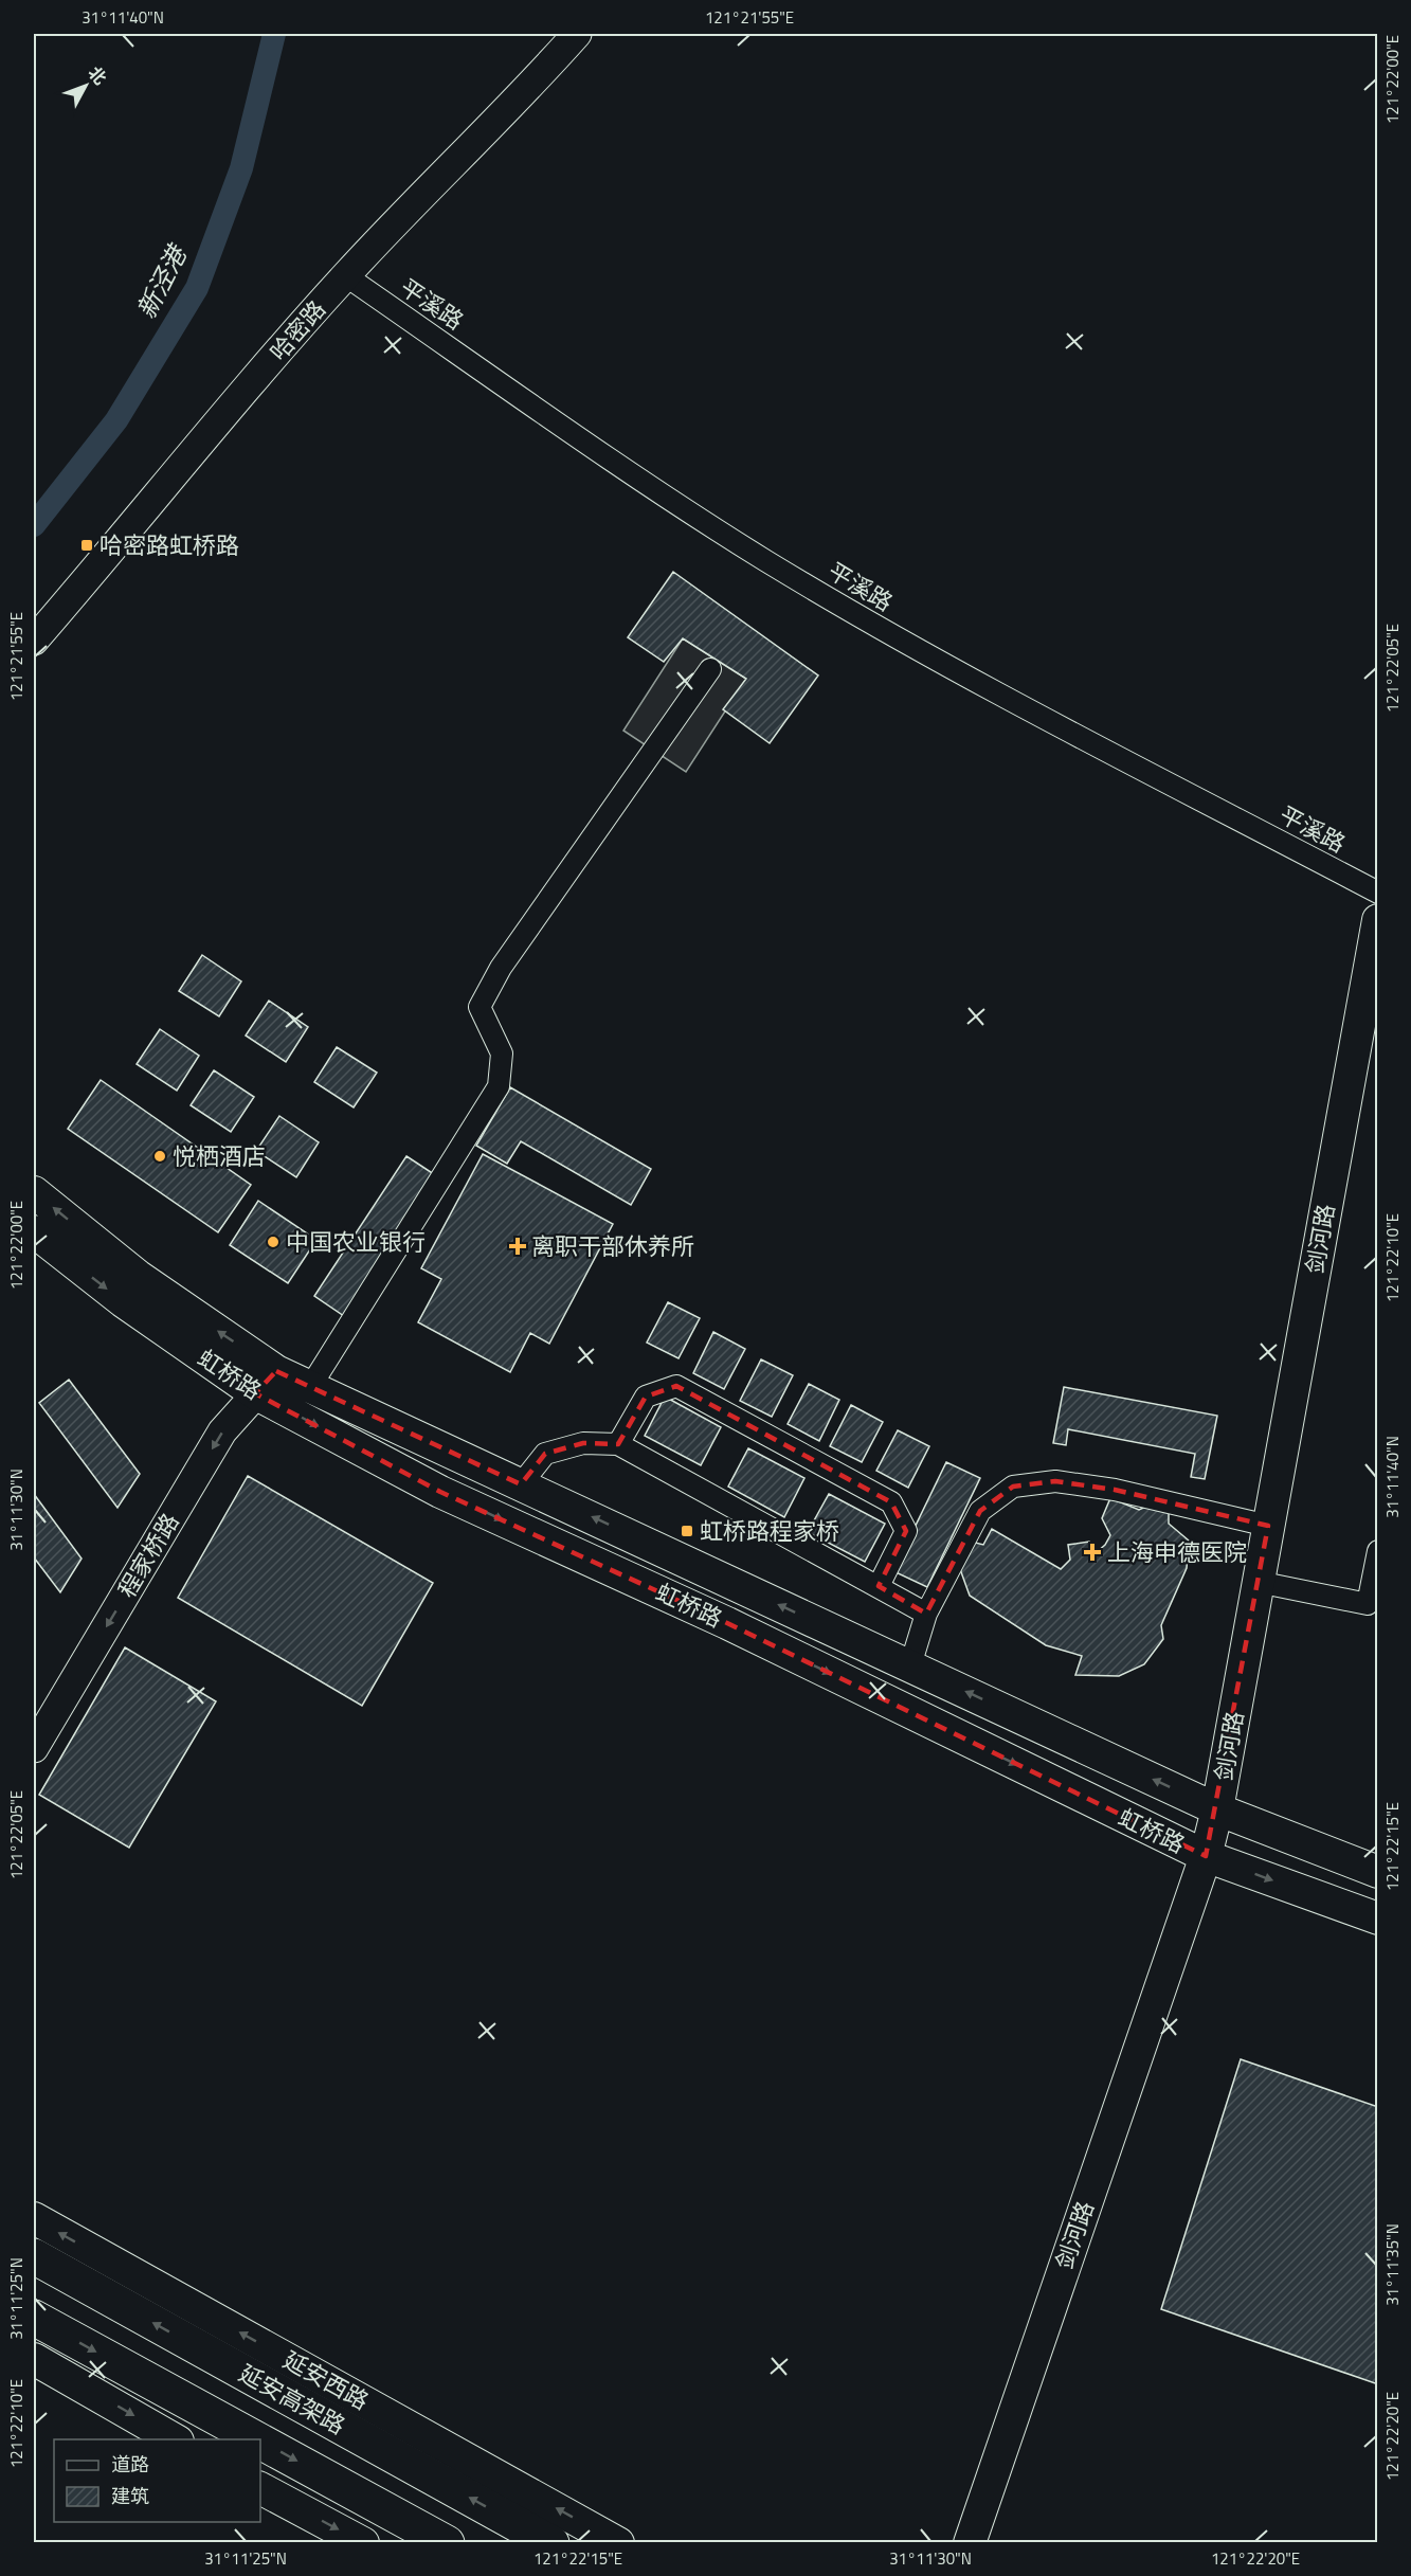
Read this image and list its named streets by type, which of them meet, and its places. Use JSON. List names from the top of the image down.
{
  "streets": {
    "highway": ["延安高架路"],
    "main road": ["剑河路", "虹桥路", "延安西路"],
    "street": ["平溪路", "哈密路", "程家桥路"]
  },
  "crossings": [
    ["平溪路", "哈密路"],
    ["剑河路", "虹桥路"],
    ["虹桥路", "程家桥路"]
  ],
  "one_way": ["程家桥路"],
  "water": ["新泾港"],
  "places": {
    "transit": ["哈密路虹桥路", "虹桥路程家桥"],
    "other": ["悦栖酒店", "中国农业银行"],
    "health": ["离职干部休养所", "上海申德医院"]
  },
  "legend": ["道路", "建筑"],
  "north": "top right",
  "coordinates": [
    "31°11'40\"N",
    "121°21'55\"E",
    "121°22'00\"E",
    "121°22'05\"E",
    "121°22'10\"E",
    "31°11'30\"N",
    "121°22'15\"E",
    "31°11'35\"N",
    "31°11'25\"N",
    "121°22'20\"E"
  ]
}
